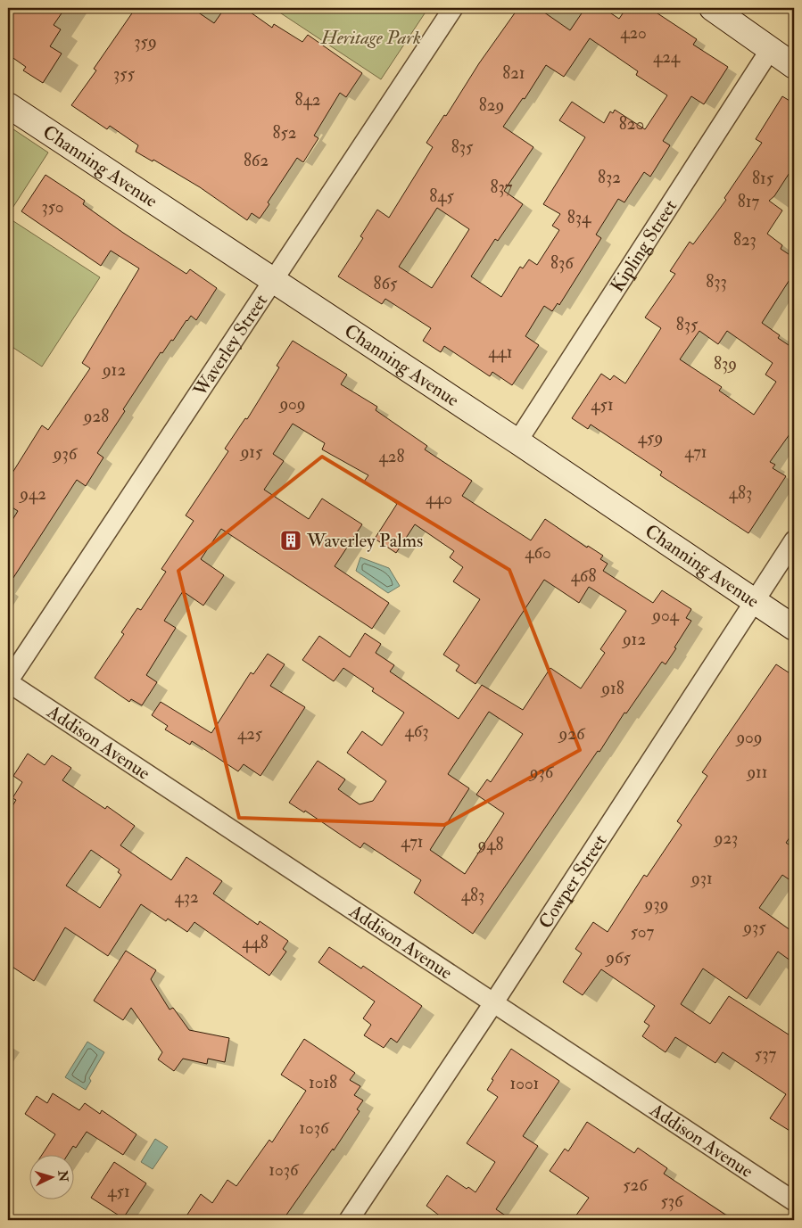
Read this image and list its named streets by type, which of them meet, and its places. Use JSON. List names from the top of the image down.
{
  "streets": {
    "street": [
      "Channing Avenue",
      "Kipling Street",
      "Waverley Street",
      "Addison Avenue",
      "Cowper Street"
    ]
  },
  "crossings": [
    ["Channing Avenue", "Kipling Street"],
    ["Channing Avenue", "Waverley Street"],
    ["Channing Avenue", "Cowper Street"],
    ["Waverley Street", "Addison Avenue"],
    ["Addison Avenue", "Cowper Street"]
  ],
  "parks": ["Heritage Park"],
  "places": {
    "building": ["Waverley Palms"]
  },
  "house_numbers": [
    "420",
    "359",
    "424",
    "821",
    "355",
    "842",
    "829",
    "820",
    "852",
    "835",
    "862",
    "832",
    "815",
    "837",
    "845",
    "817",
    "350",
    "834",
    "823",
    "836",
    "833",
    "865",
    "835",
    "441",
    "839",
    "912",
    "909",
    "451",
    "928",
    "459",
    "915",
    "471",
    "936",
    "428",
    "483",
    "942",
    "440",
    "460",
    "468",
    "904",
    "912",
    "918",
    "463",
    "425",
    "926",
    "909",
    "936",
    "911",
    "923",
    "471",
    "948",
    "931",
    "483",
    "432",
    "939",
    "935",
    "507",
    "448",
    "965",
    "537",
    "1018",
    "1001",
    "1036",
    "1036",
    "526",
    "451",
    "536"
  ],
  "north": "right"
}
